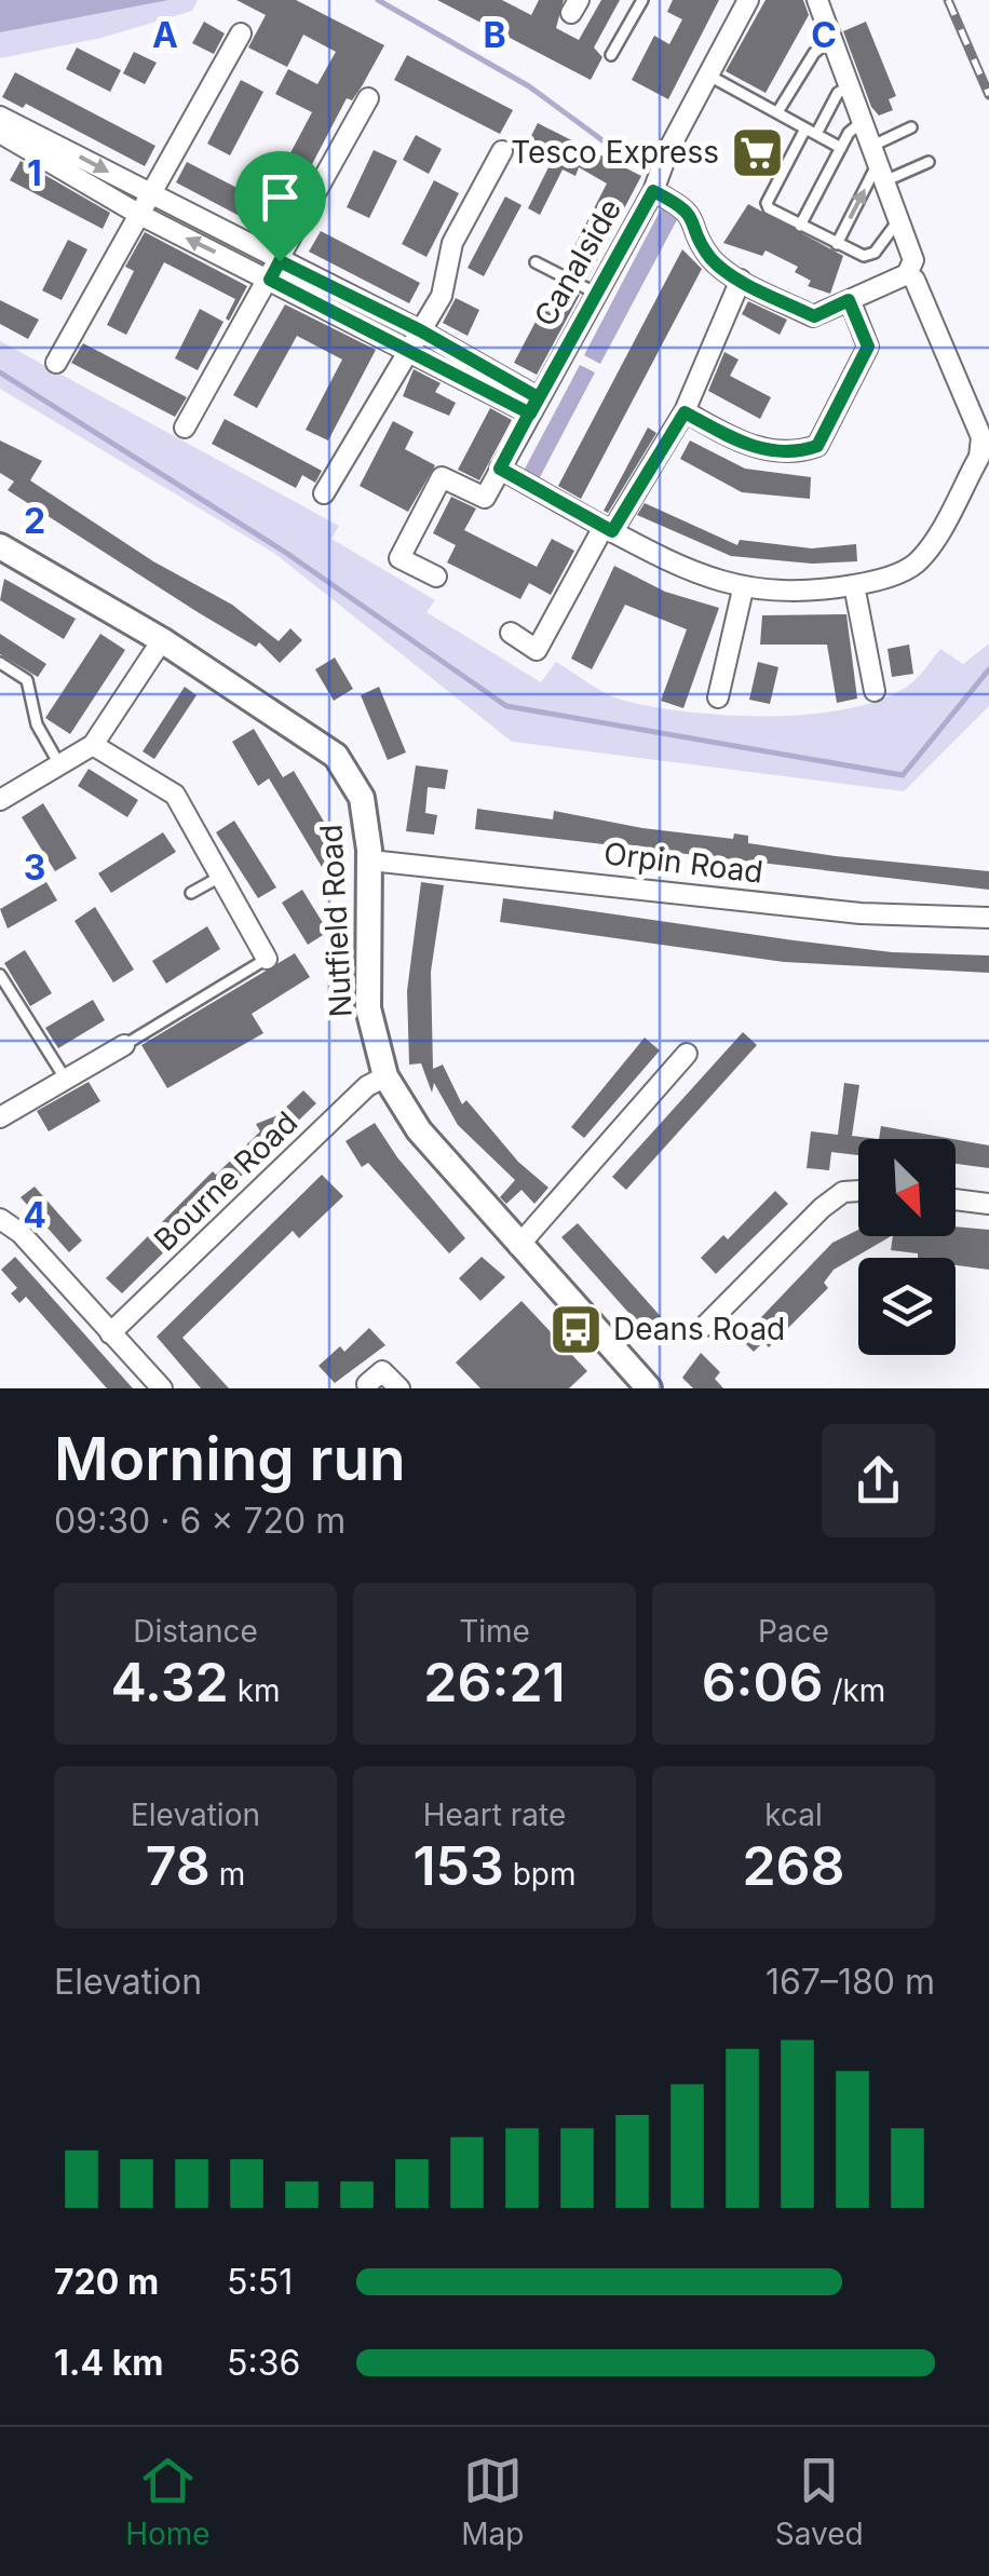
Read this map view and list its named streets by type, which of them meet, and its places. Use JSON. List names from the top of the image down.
{
  "streets": {
    "street": [
      "Canalside",
      "Orpin Road",
      "Nutfield Road",
      "Bourne Road"
    ]
  },
  "crossings": [
    ["Orpin Road", "Nutfield Road"],
    ["Nutfield Road", "Bourne Road"]
  ],
  "places": {
    "supermarket": ["Tesco Express"],
    "bus stop": ["Deans Road"]
  },
  "north": "bottom right",
  "page": {
    "heading": ["Morning run", "09:30 · 6 × 720 m"],
    "stats": [
      ["Distance", "4.32 km"],
      ["Time", "26:21"],
      ["Pace", "6:06 /km"],
      ["Elevation", "78 m"],
      ["Heart rate", "153 bpm"],
      ["kcal", "268"]
    ],
    "chart": ["Elevation", "167–180 m"],
    "list": [
      {
        "name": "720 m",
        "note": "5:51"
      },
      {
        "name": "1.4 km",
        "note": "5:36"
      }
    ],
    "tabs": ["Home", "Map", "Saved"]
  },
  "grid": {
    "columns": ["A", "B", "C"],
    "rows": [
      "1",
      "2",
      "3",
      "4"
    ]
  }
}
